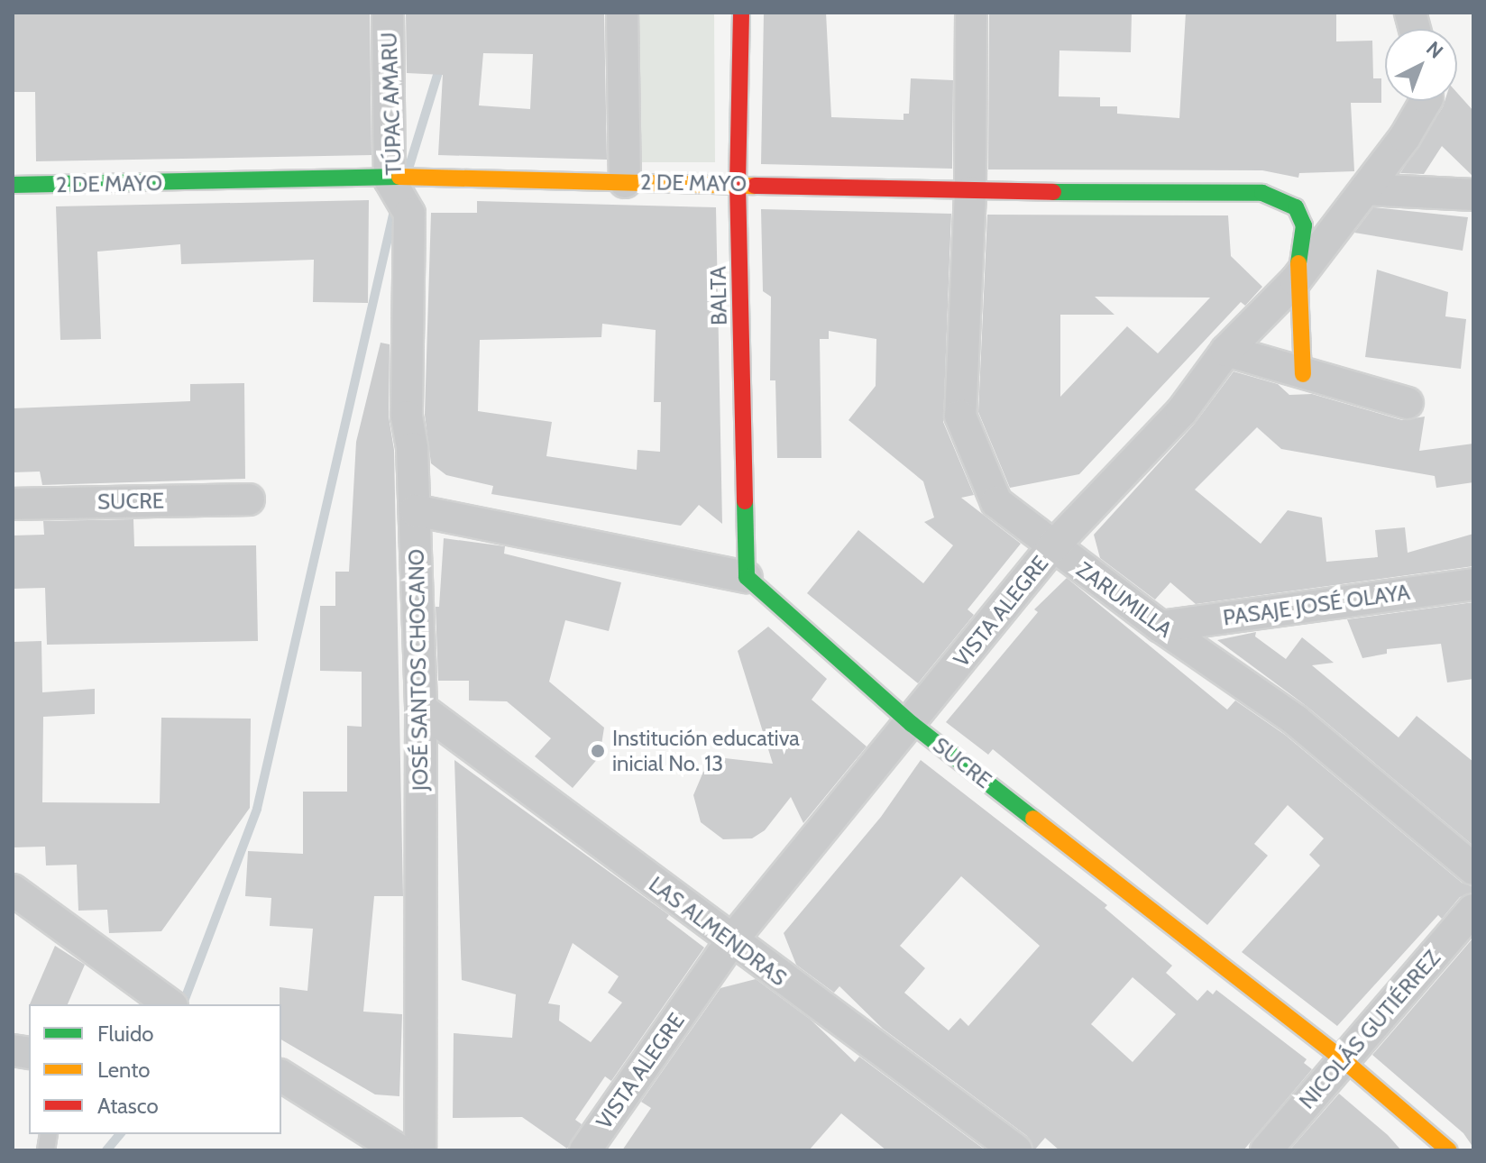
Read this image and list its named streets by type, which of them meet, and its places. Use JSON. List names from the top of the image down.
{
  "streets": {
    "street": [
      "TÚPAC AMARU",
      "2 DE MAYO",
      "BALTA",
      "SUCRE",
      "ZARUMILLA",
      "PASAJE JOSÉ OLAYA",
      "VISTA ALEGRE",
      "JOSÉ SANTOS CHOCANO",
      "LAS ALMENDRAS",
      "NICOLÁS GUTIÉRREZ"
    ]
  },
  "crossings": [
    ["TÚPAC AMARU", "2 DE MAYO"],
    ["TÚPAC AMARU", "JOSÉ SANTOS CHOCANO"],
    ["2 DE MAYO", "BALTA"],
    ["2 DE MAYO", "ZARUMILLA"],
    ["2 DE MAYO", "VISTA ALEGRE"],
    ["2 DE MAYO", "JOSÉ SANTOS CHOCANO"],
    ["BALTA", "SUCRE"],
    ["SUCRE", "VISTA ALEGRE"],
    ["SUCRE", "NICOLÁS GUTIÉRREZ"],
    ["ZARUMILLA", "PASAJE JOSÉ OLAYA"],
    ["ZARUMILLA", "VISTA ALEGRE"],
    ["VISTA ALEGRE", "LAS ALMENDRAS"],
    ["JOSÉ SANTOS CHOCANO", "LAS ALMENDRAS"]
  ],
  "places": ["Institución educativa inicial No. 13"],
  "legend": ["Fluido", "Lento", "Atasco"],
  "north": "top right"
}
